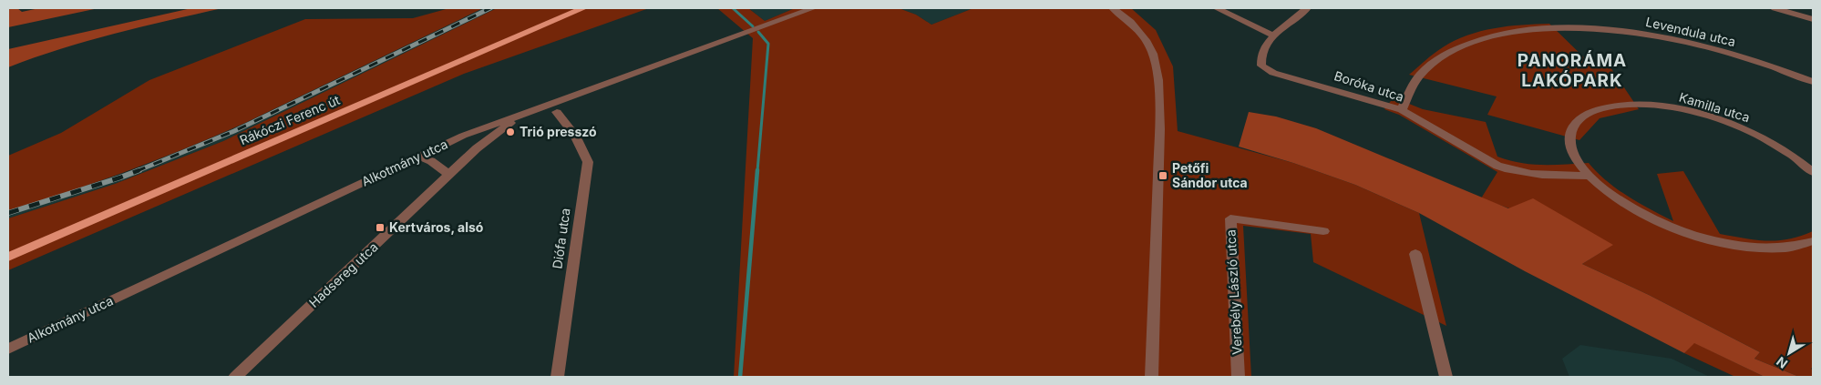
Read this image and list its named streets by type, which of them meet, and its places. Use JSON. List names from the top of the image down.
{
  "streets": {
    "main road": ["Rákóczi Ferenc út"],
    "street": [
      "Levendula utca",
      "Boróka utca",
      "Kamilla utca",
      "Alkotmány utca",
      "Diófa utca",
      "Hadsereg utca",
      "Verebély László utca"
    ]
  },
  "crossings": [
    ["Levendula utca", "Boróka utca"],
    ["Boróka utca", "Kamilla utca"],
    ["Alkotmány utca", "Hadsereg utca"]
  ],
  "districts": ["PANORÁMA LAKÓPARK"],
  "places": {
    "other": ["Trió presszó"],
    "transit": ["Petőfi Sándor utca", "Kertváros, alsó"]
  },
  "north": "bottom left"
}
